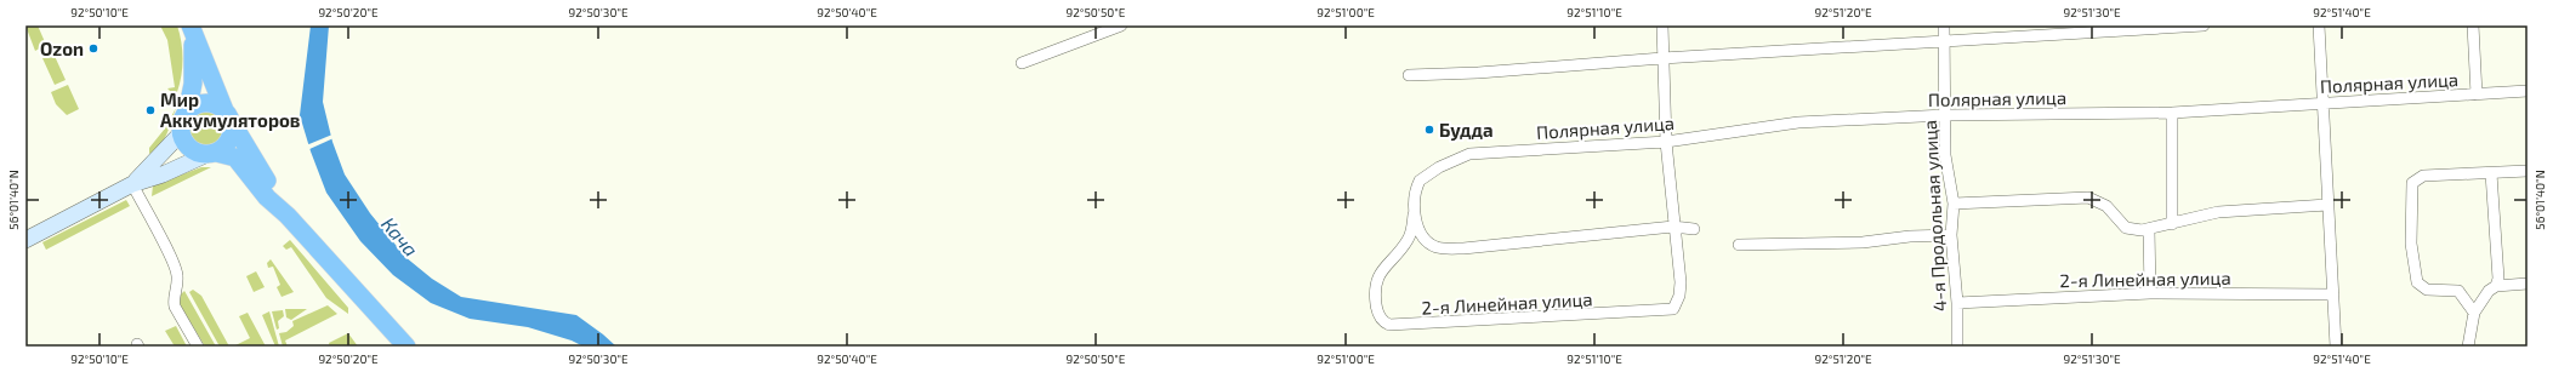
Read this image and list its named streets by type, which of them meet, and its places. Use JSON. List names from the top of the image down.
{
  "streets": {
    "street": ["Полярная улица", "4-я Продольная улица", "2-я Линейная улица"]
  },
  "crossings": [
    ["Полярная улица", "4-я Продольная улица"],
    ["Полярная улица", "2-я Линейная улица"],
    ["4-я Продольная улица", "2-я Линейная улица"]
  ],
  "water": ["Кача"],
  "places": ["Ozon", "Мир Аккумуляторов", "Будда"],
  "coordinates": [
    "92°50'10\"E",
    "92°50'20\"E",
    "92°50'30\"E",
    "92°50'40\"E",
    "92°50'50\"E",
    "92°51'00\"E",
    "92°51'10\"E",
    "92°51'20\"E",
    "92°51'30\"E",
    "92°51'40\"E",
    "56°01'40\"N"
  ]
}
